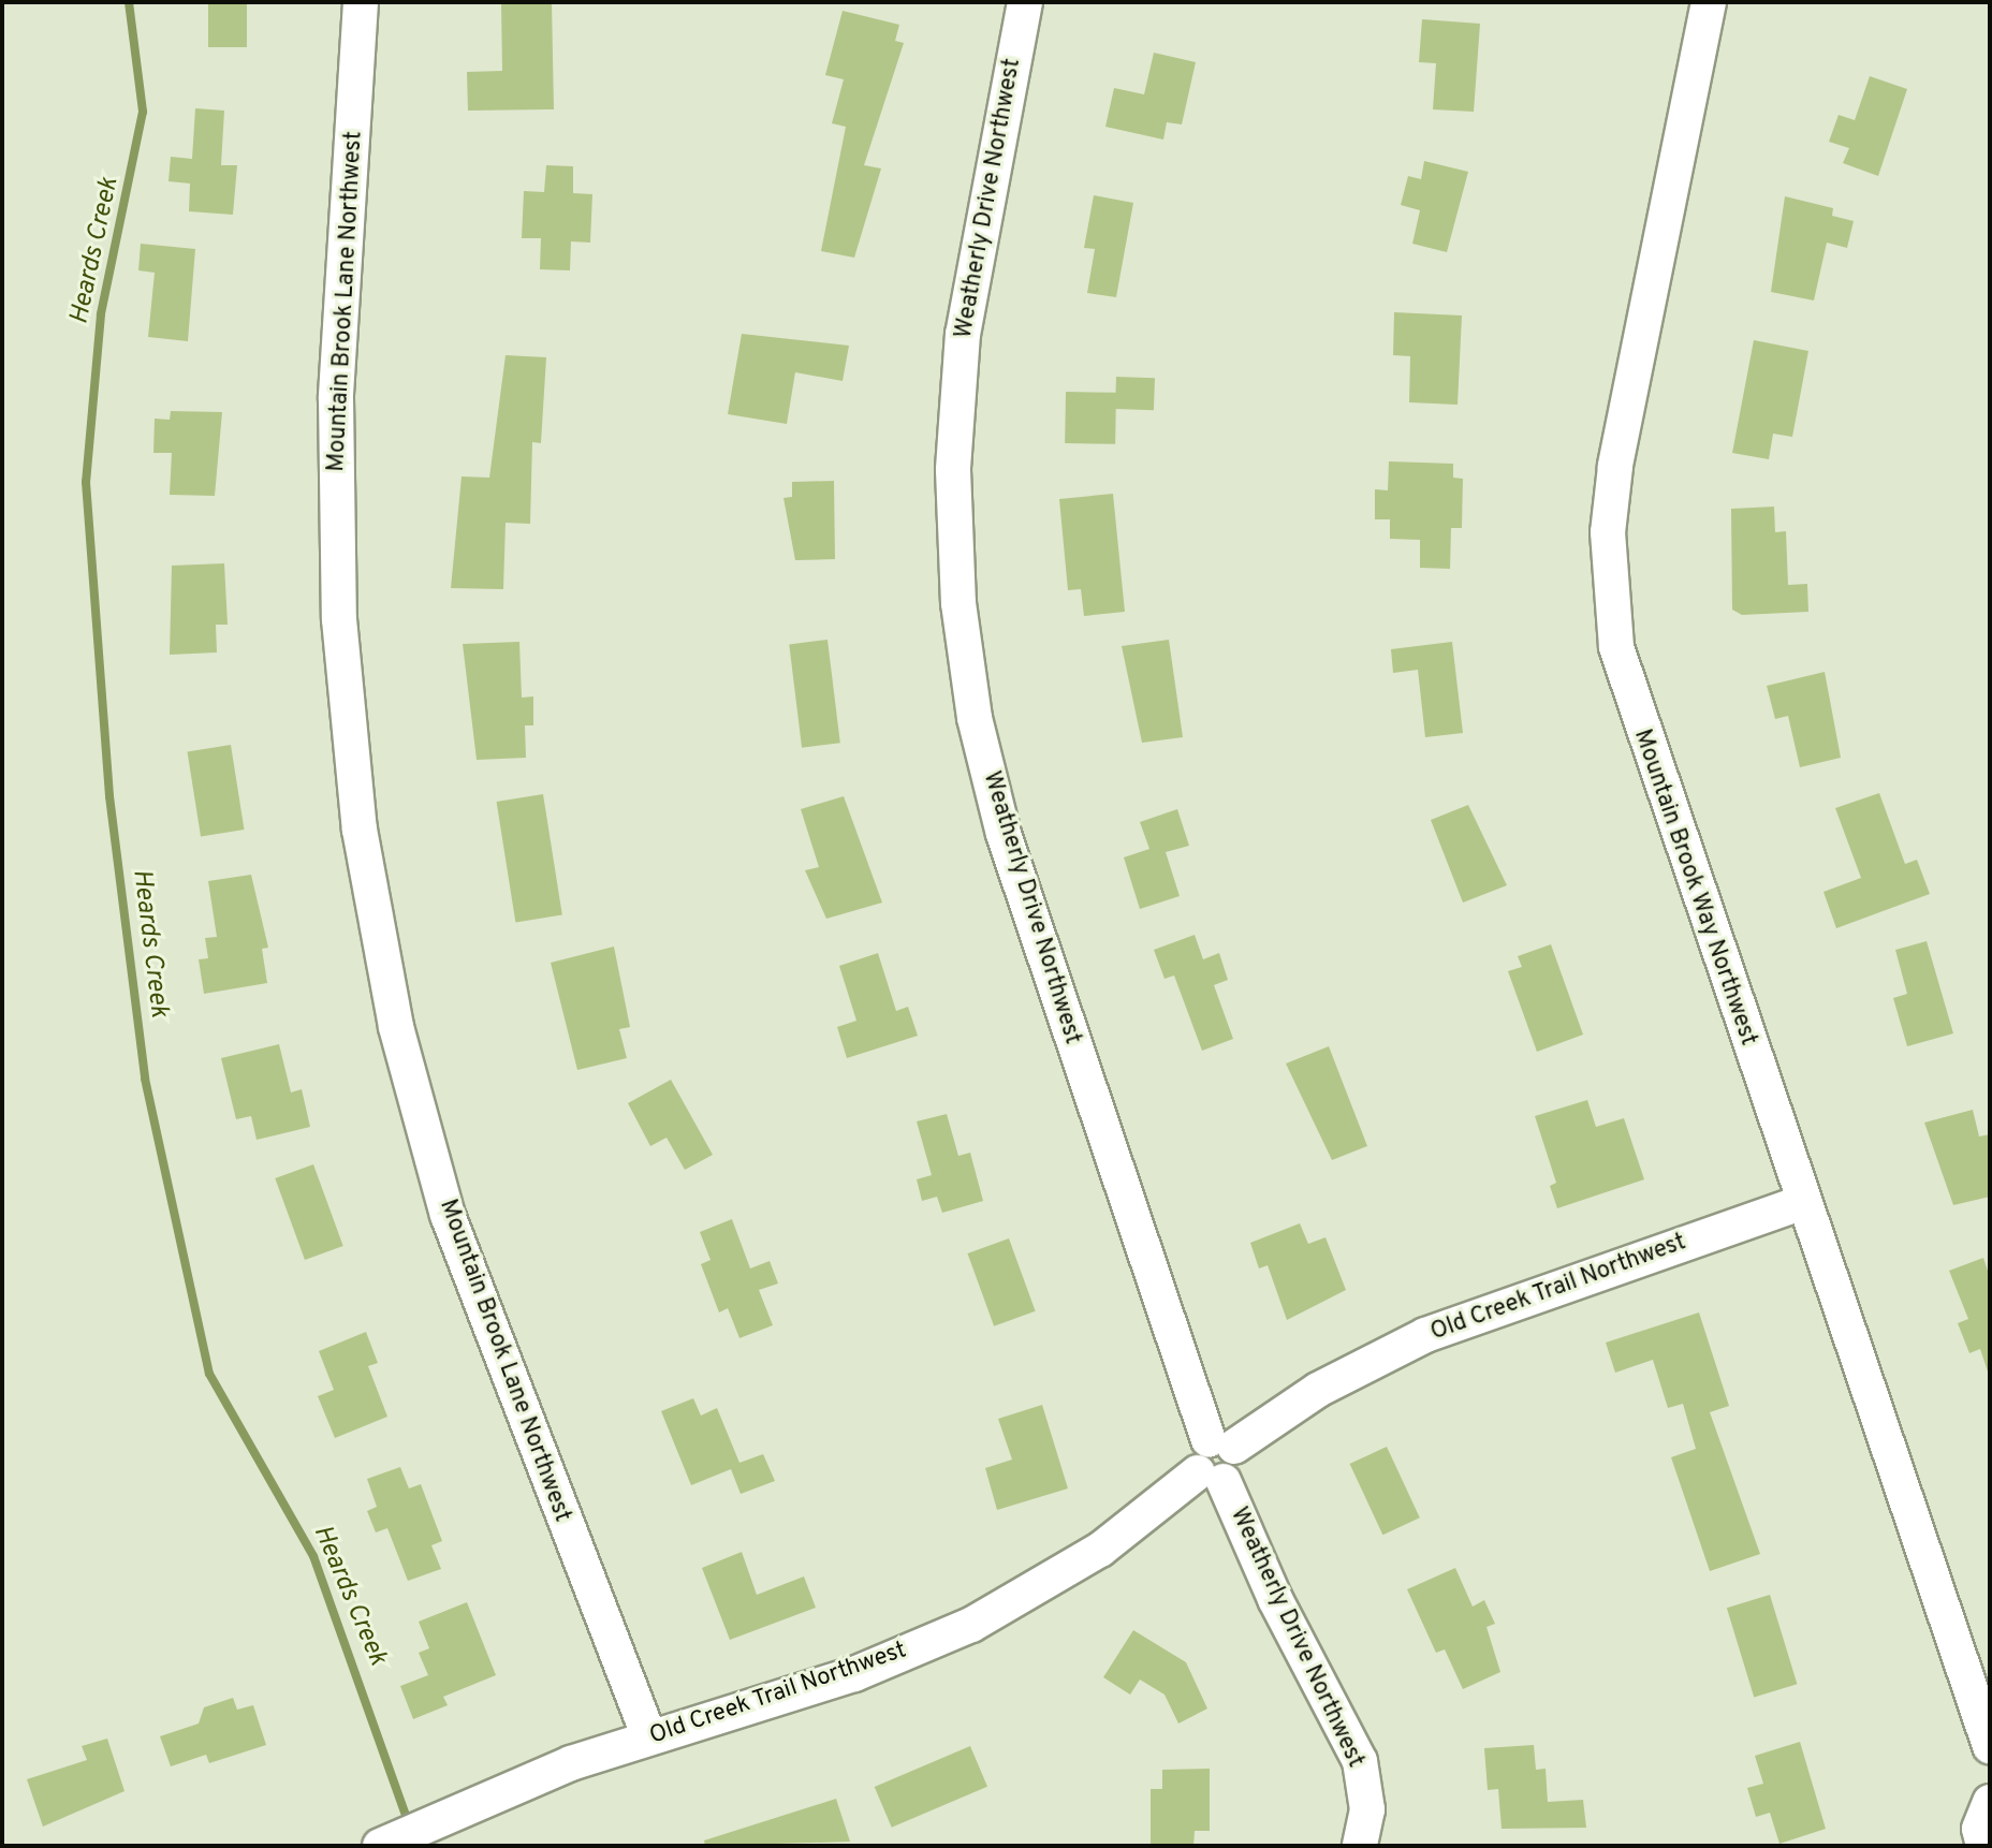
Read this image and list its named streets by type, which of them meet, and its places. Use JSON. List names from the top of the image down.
{
  "streets": {
    "street": [
      "Weatherly Drive Northwest",
      "Mountain Brook Lane Northwest",
      "Mountain Brook Way Northwest",
      "Old Creek Trail Northwest"
    ]
  },
  "crossings": [
    ["Weatherly Drive Northwest", "Old Creek Trail Northwest"],
    ["Mountain Brook Lane Northwest", "Old Creek Trail Northwest"],
    ["Mountain Brook Way Northwest", "Old Creek Trail Northwest"]
  ],
  "water": ["Heards Creek"]
}
